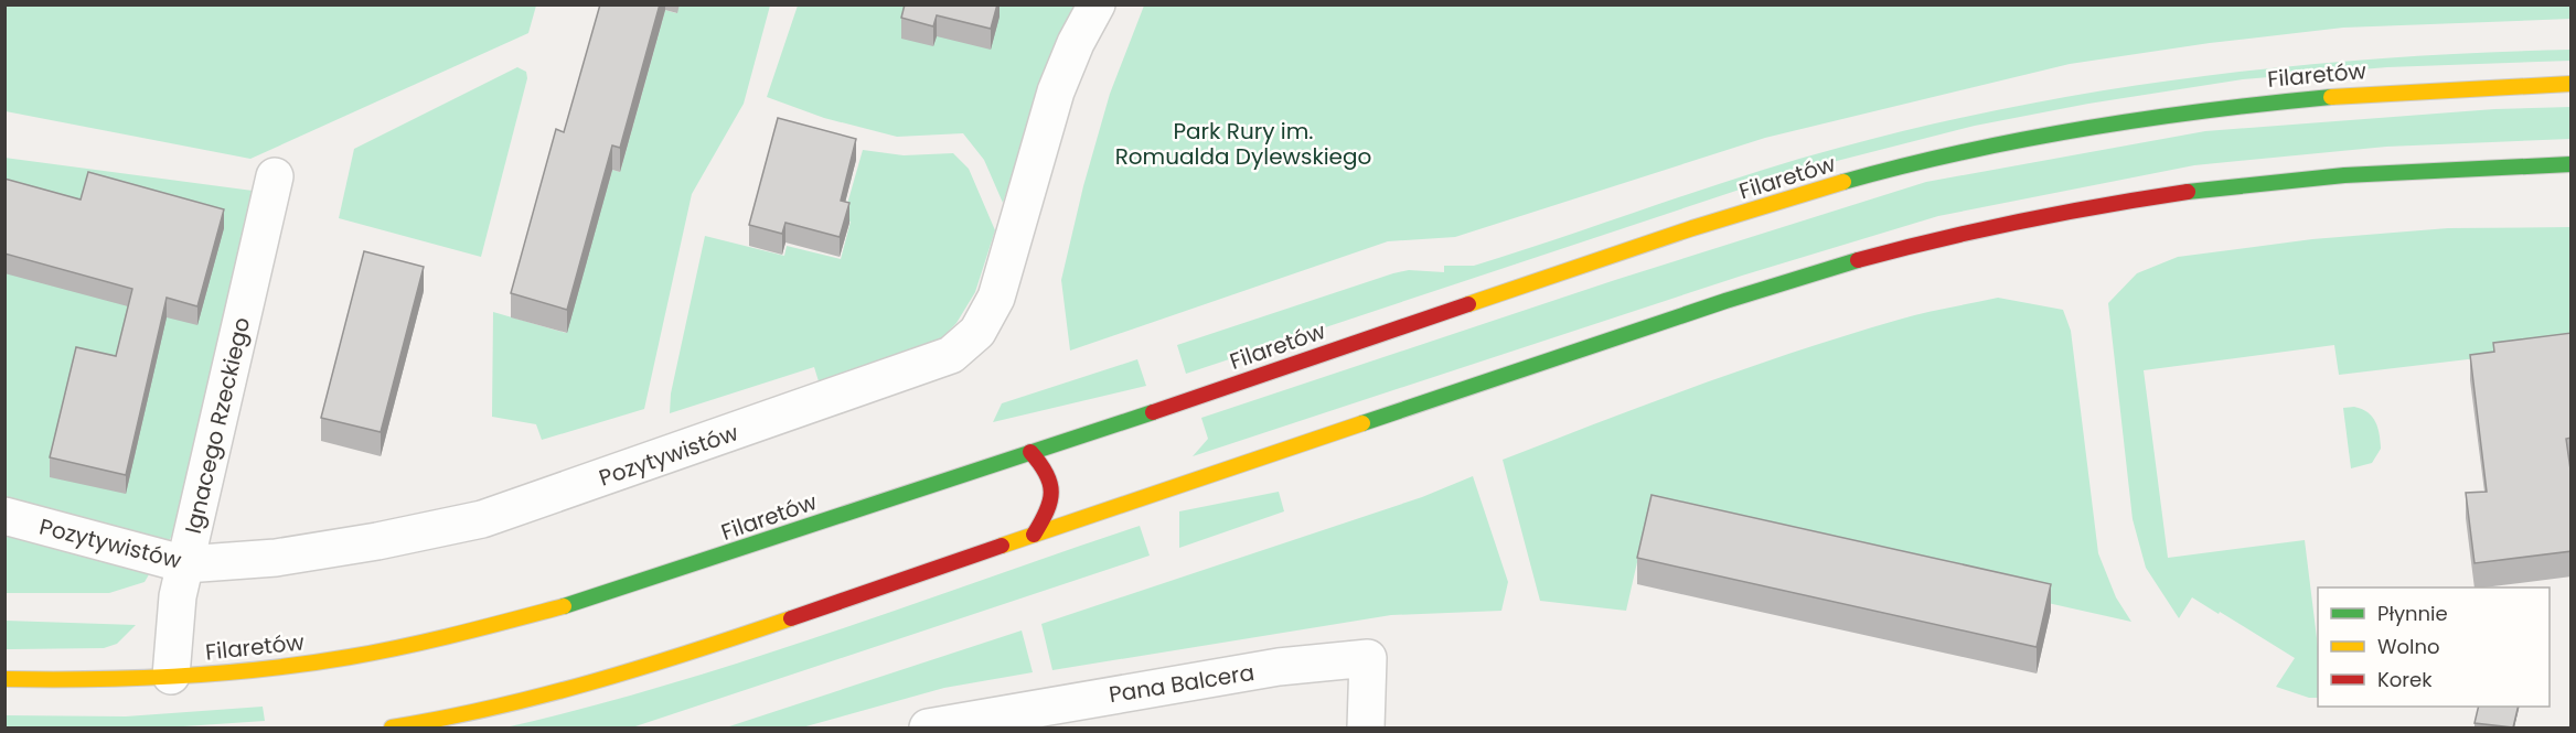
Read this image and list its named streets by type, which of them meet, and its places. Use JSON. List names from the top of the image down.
{
  "streets": {
    "main road": ["Filaretów"],
    "street": ["Ignacego Rzeckiego", "Pozytywistów", "Pana Balcera"]
  },
  "crossings": [
    ["Filaretów", "Ignacego Rzeckiego"],
    ["Ignacego Rzeckiego", "Pozytywistów"]
  ],
  "parks": ["Park Rury im. Romualda Dylewskiego"],
  "legend": ["Płynnie", "Wolno", "Korek"]
}
